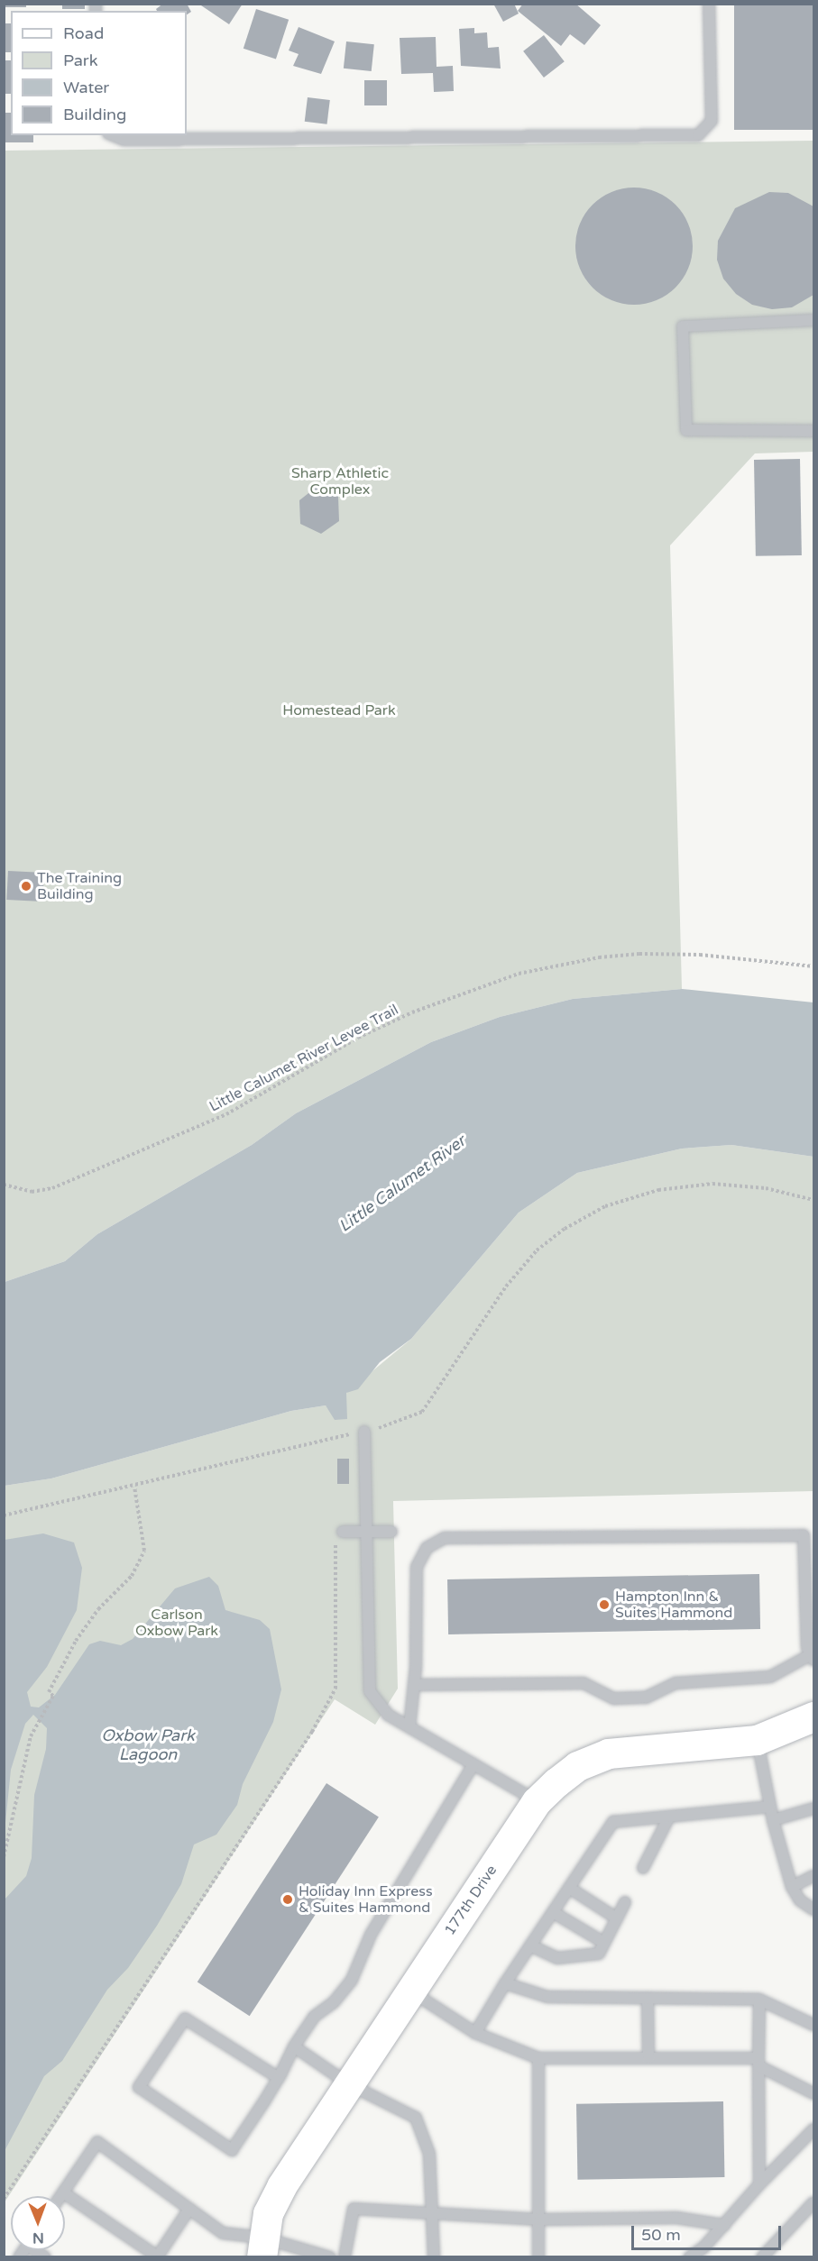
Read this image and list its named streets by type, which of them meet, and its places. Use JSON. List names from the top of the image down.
{
  "streets": {
    "street": ["177th Drive"],
    "path": ["Little Calumet River Levee Trail"]
  },
  "water": ["Little Calumet River", "Oxbow Park Lagoon"],
  "parks": ["Sharp Athletic Complex", "Homestead Park", "Carlson Oxbow Park"],
  "places": ["The Training Building", "Hampton Inn & Suites Hammond", "Holiday Inn Express & Suites Hammond"],
  "legend": [
    "Road",
    "Park",
    "Water",
    "Building"
  ],
  "scale_bar": "50 m",
  "north": "bottom"
}
